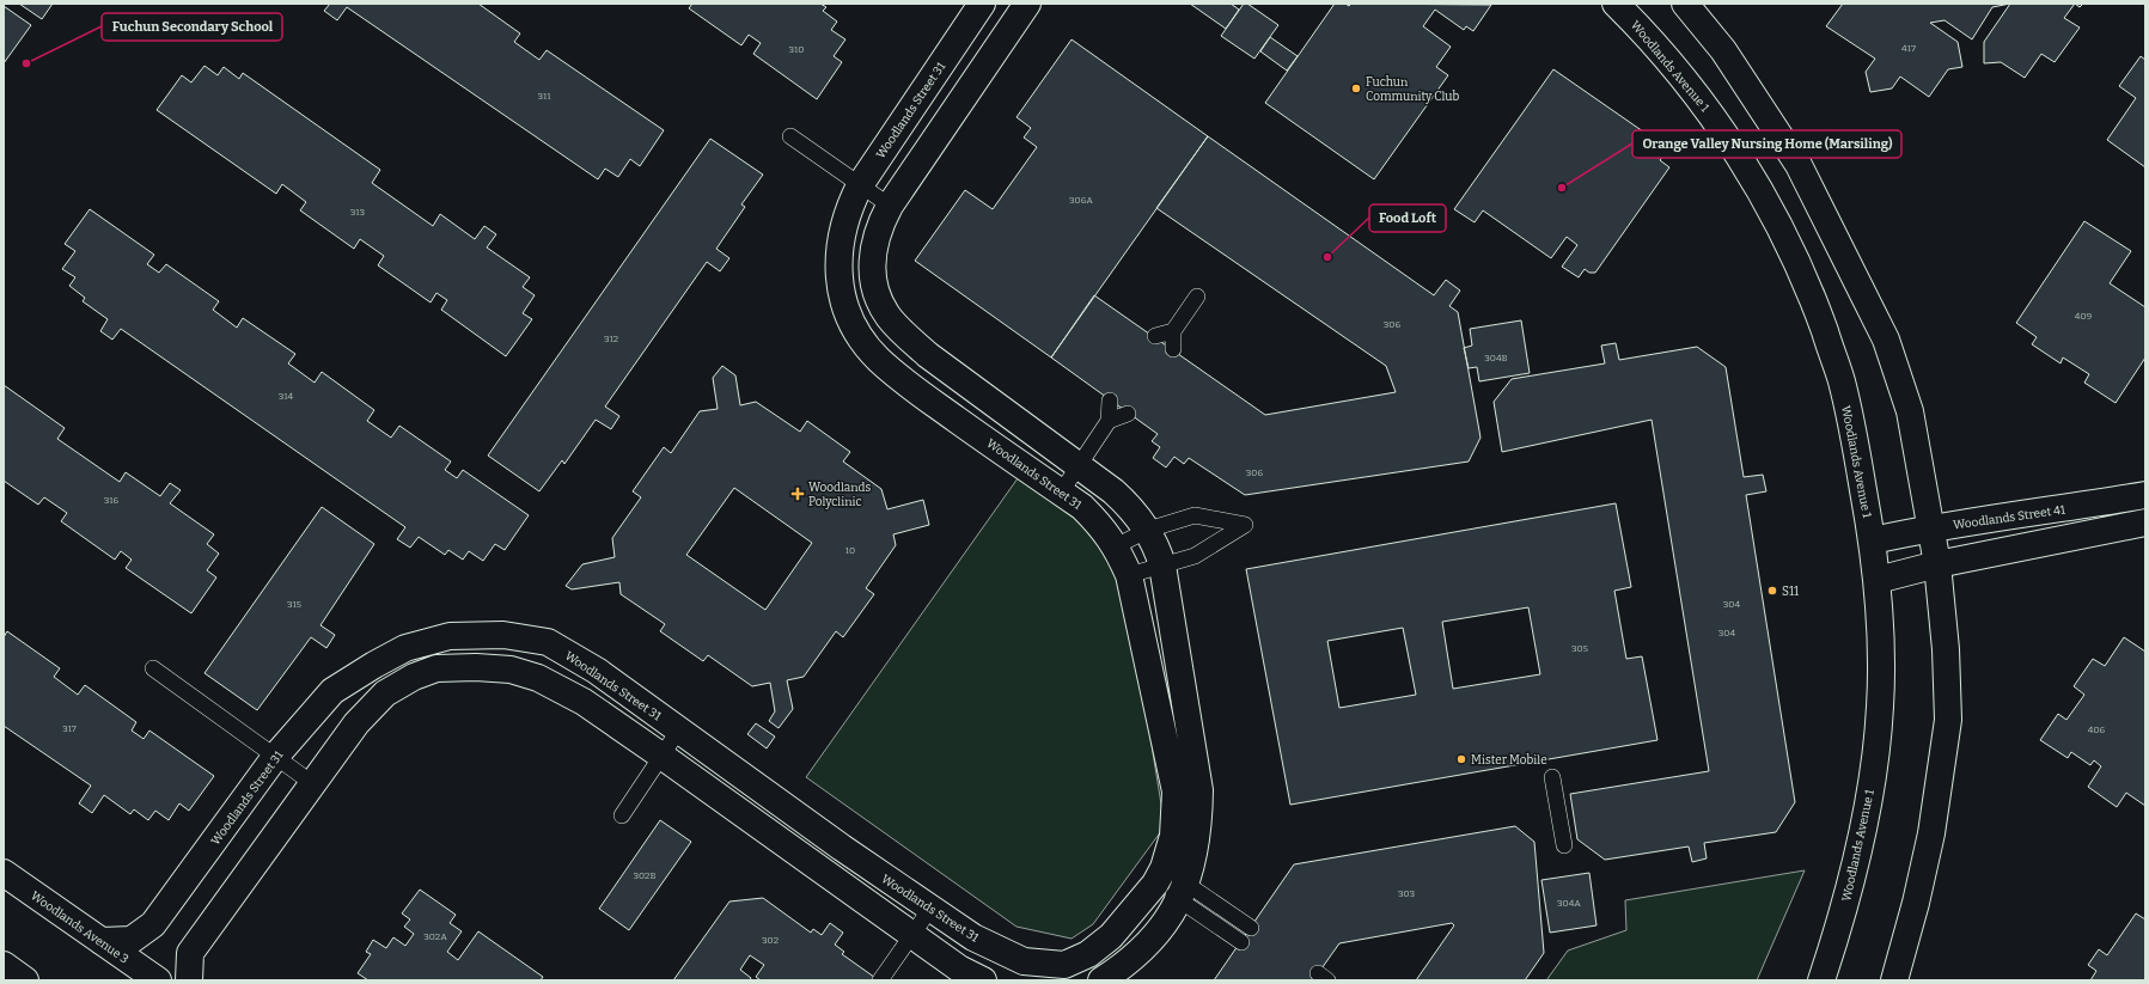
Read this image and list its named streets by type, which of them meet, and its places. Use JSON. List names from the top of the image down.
{
  "streets": {
    "street": [
      "Woodlands Avenue 1",
      "Woodlands Street 31",
      "Woodlands Street 41",
      "Woodlands Avenue 3"
    ]
  },
  "crossings": [
    ["Woodlands Avenue 1", "Woodlands Street 41"],
    ["Woodlands Street 31", "Woodlands Avenue 3"]
  ],
  "places": {
    "other": [
      "Fuchun Secondary School",
      "Fuchun Community Club",
      "Orange Valley Nursing Home (Marsiling)",
      "Food Loft",
      "S11",
      "Mister Mobile"
    ],
    "health": ["Woodlands Polyclinic"]
  },
  "house_numbers": [
    "417",
    "310",
    "311",
    "306A",
    "313",
    "409",
    "306",
    "312",
    "304B",
    "314",
    "306",
    "316",
    "10",
    "315",
    "304",
    "304",
    "305",
    "317",
    "406",
    "302B",
    "303",
    "304A",
    "302A",
    "302"
  ]
}
